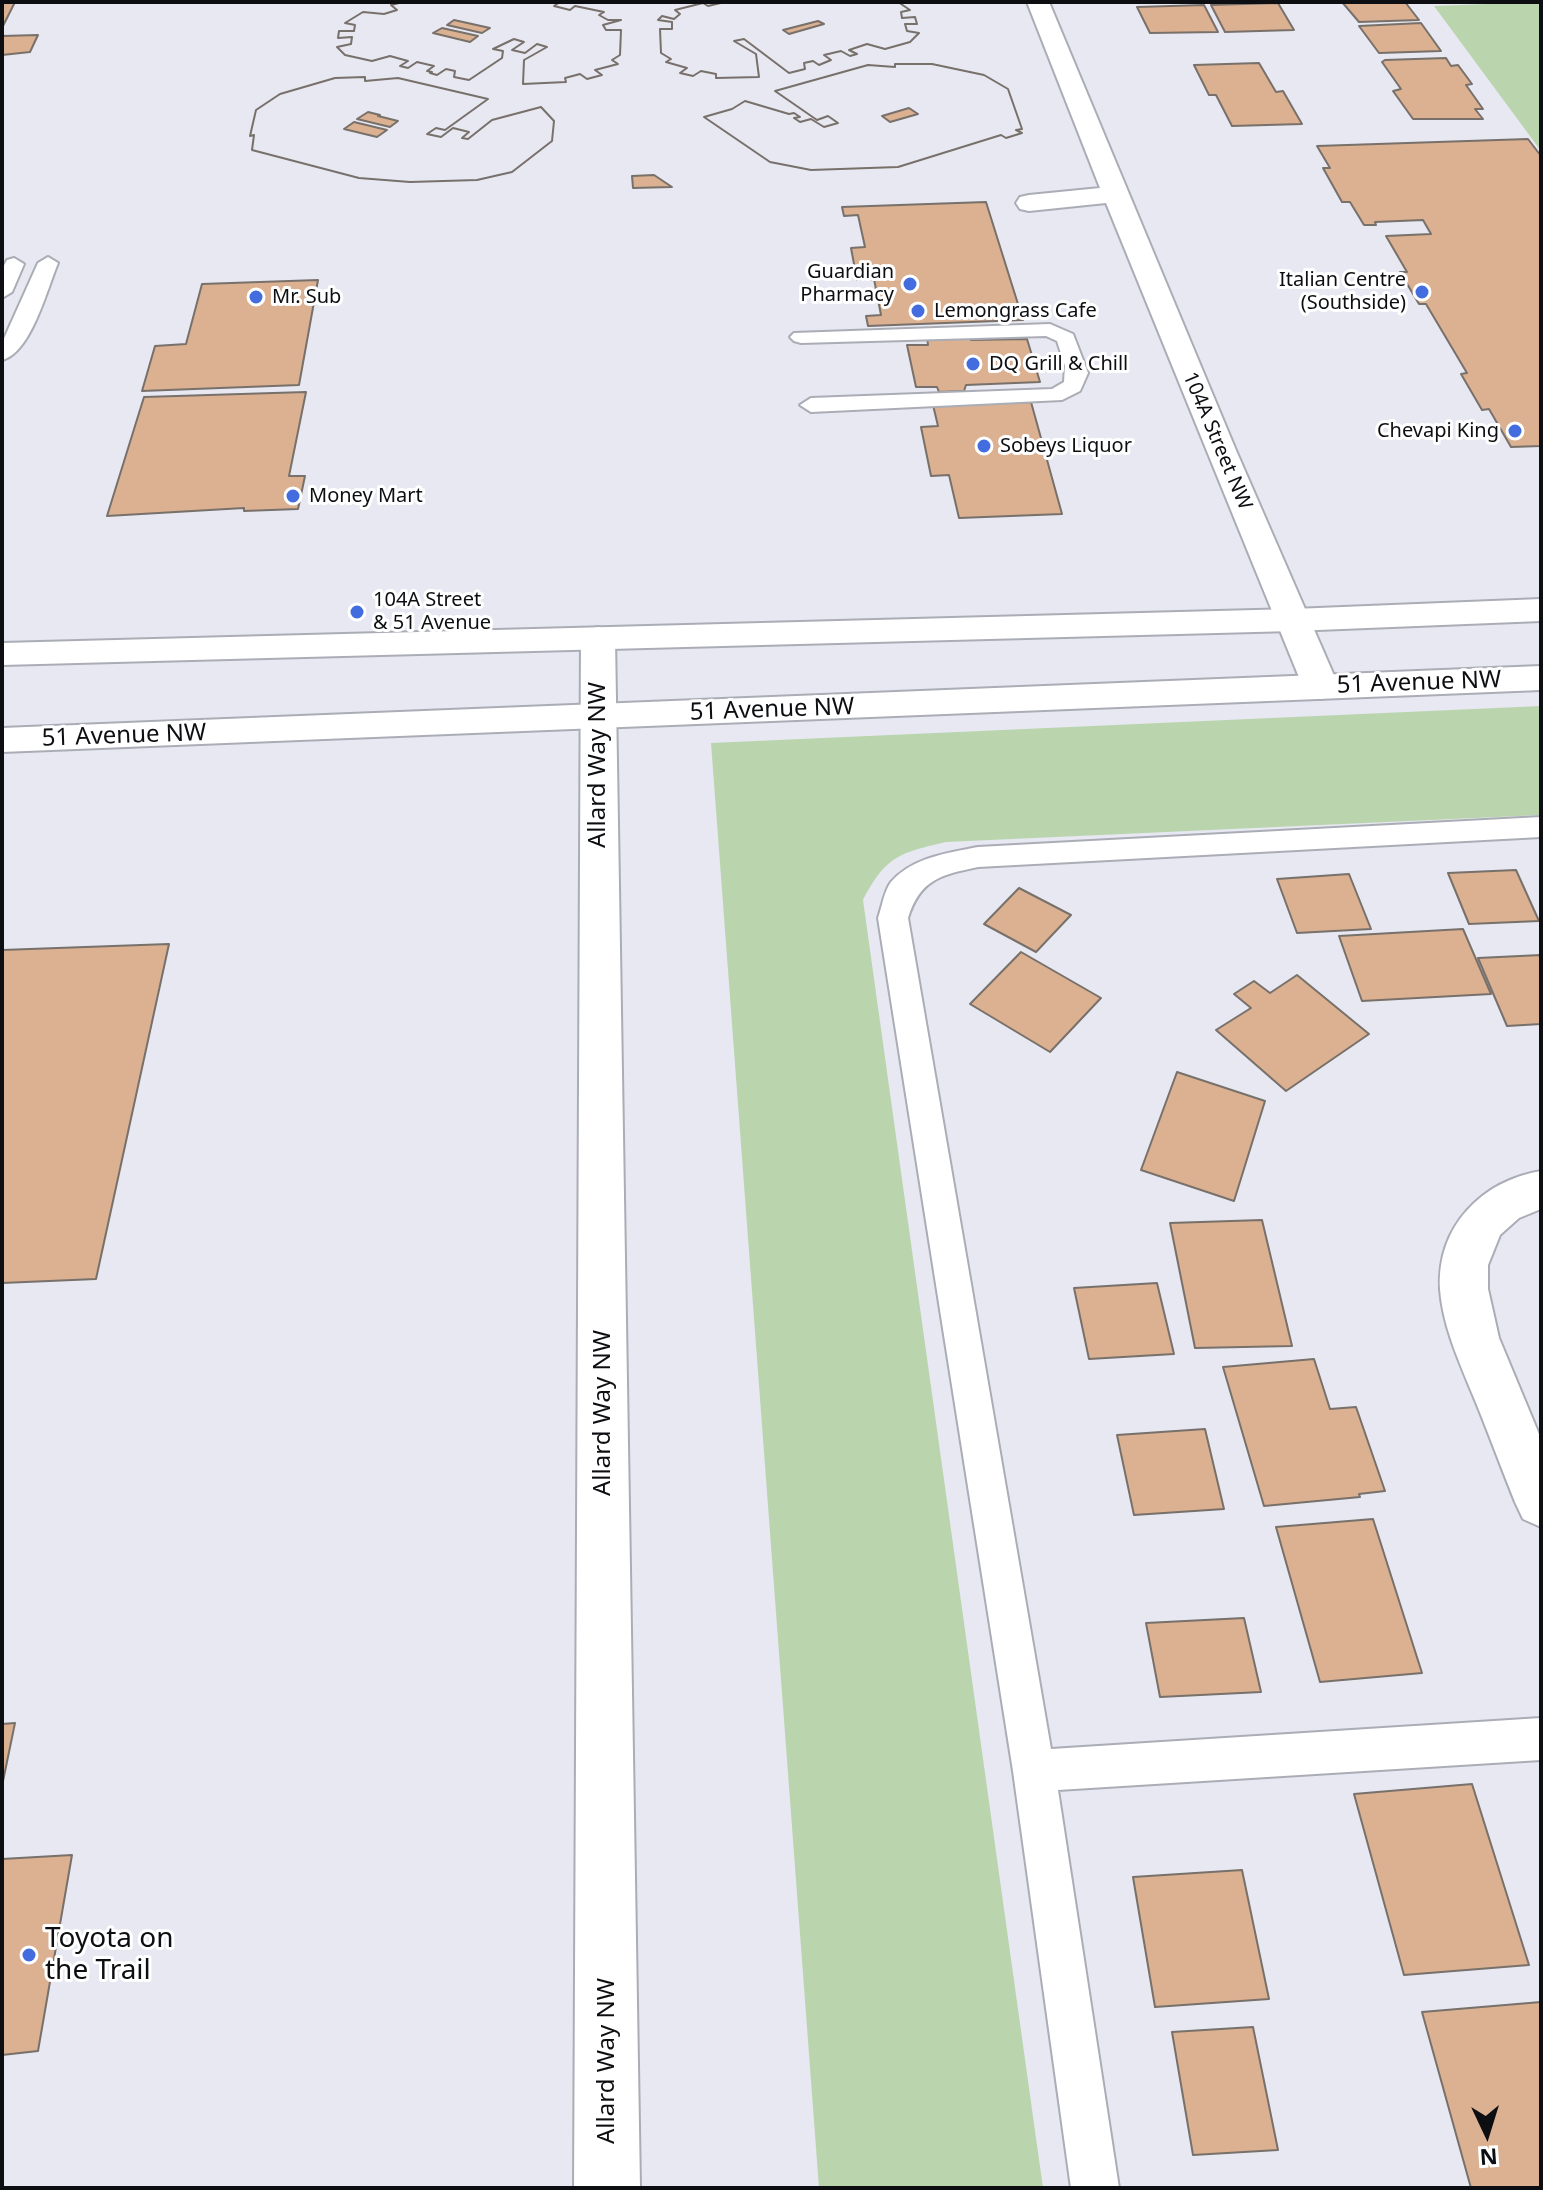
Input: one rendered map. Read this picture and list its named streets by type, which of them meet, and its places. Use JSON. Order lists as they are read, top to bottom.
{
  "streets": {
    "street": ["104A Street NW", "51 Avenue NW", "Allard Way NW"]
  },
  "crossings": [
    ["104A Street NW", "51 Avenue NW"],
    ["51 Avenue NW", "Allard Way NW"]
  ],
  "places": [
    "Guardian Pharmacy",
    "Italian Centre (Southside)",
    "Mr. Sub",
    "Lemongrass Cafe",
    "DQ Grill & Chill",
    "Chevapi King",
    "Sobeys Liquor",
    "Money Mart",
    "104A Street & 51 Avenue",
    "Toyota on the Trail"
  ],
  "north": "bottom"
}
